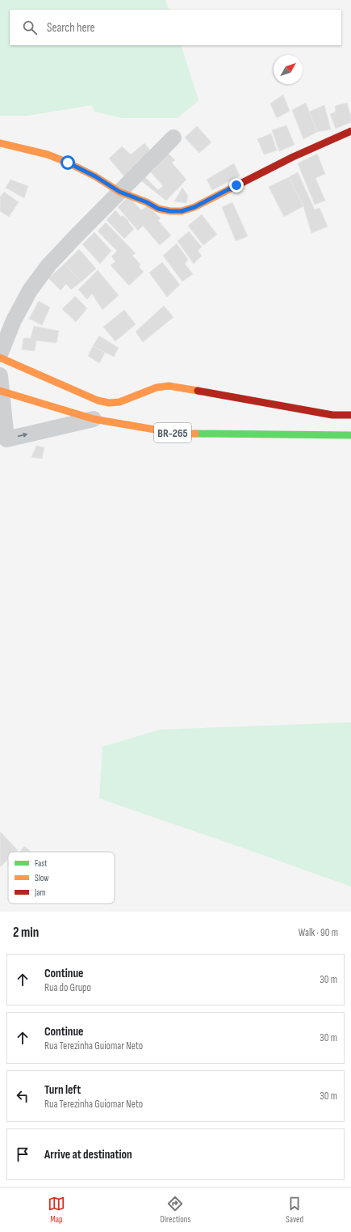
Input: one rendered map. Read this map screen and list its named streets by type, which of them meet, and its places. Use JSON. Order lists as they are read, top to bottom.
{
  "streets": {
    "main road": ["BR-265"]
  },
  "legend": ["Fast", "Slow", "Jam"],
  "north": "top right",
  "page": {
    "search": "Search here",
    "heading": ["2 min", "Walk · 90 m"],
    "list": [
      ["Continue", "Rua do Grupo", "30 m"],
      ["Continue", "Rua Terezinha Guiomar Neto", "30 m"],
      ["Turn left", "Rua Terezinha Guiomar Neto", "30 m"],
      "Arrive at destination"
    ],
    "nav": ["Map", "Directions", "Saved"]
  }
}
